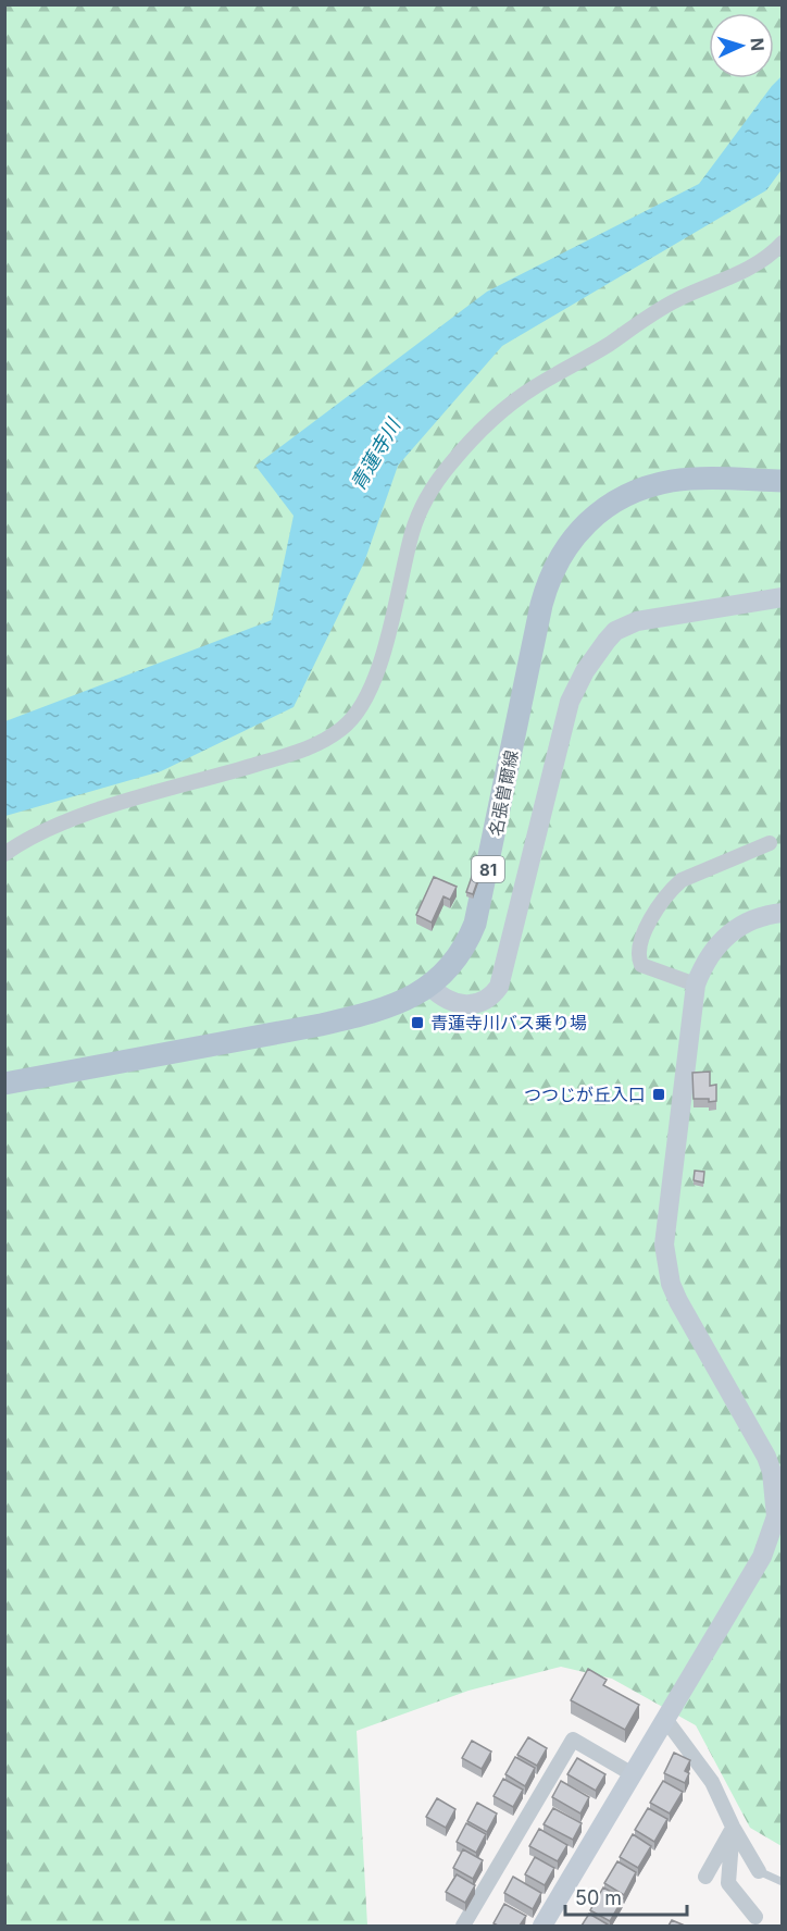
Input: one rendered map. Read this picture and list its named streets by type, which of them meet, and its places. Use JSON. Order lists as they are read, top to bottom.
{
  "streets": {
    "main road": ["名張曽爾線", "81"]
  },
  "water": ["青蓮寺川"],
  "places": {
    "transit": ["青蓮寺川バス乗り場", "つつじが丘入口"]
  },
  "scale_bar": "50 m",
  "north": "right"
}
